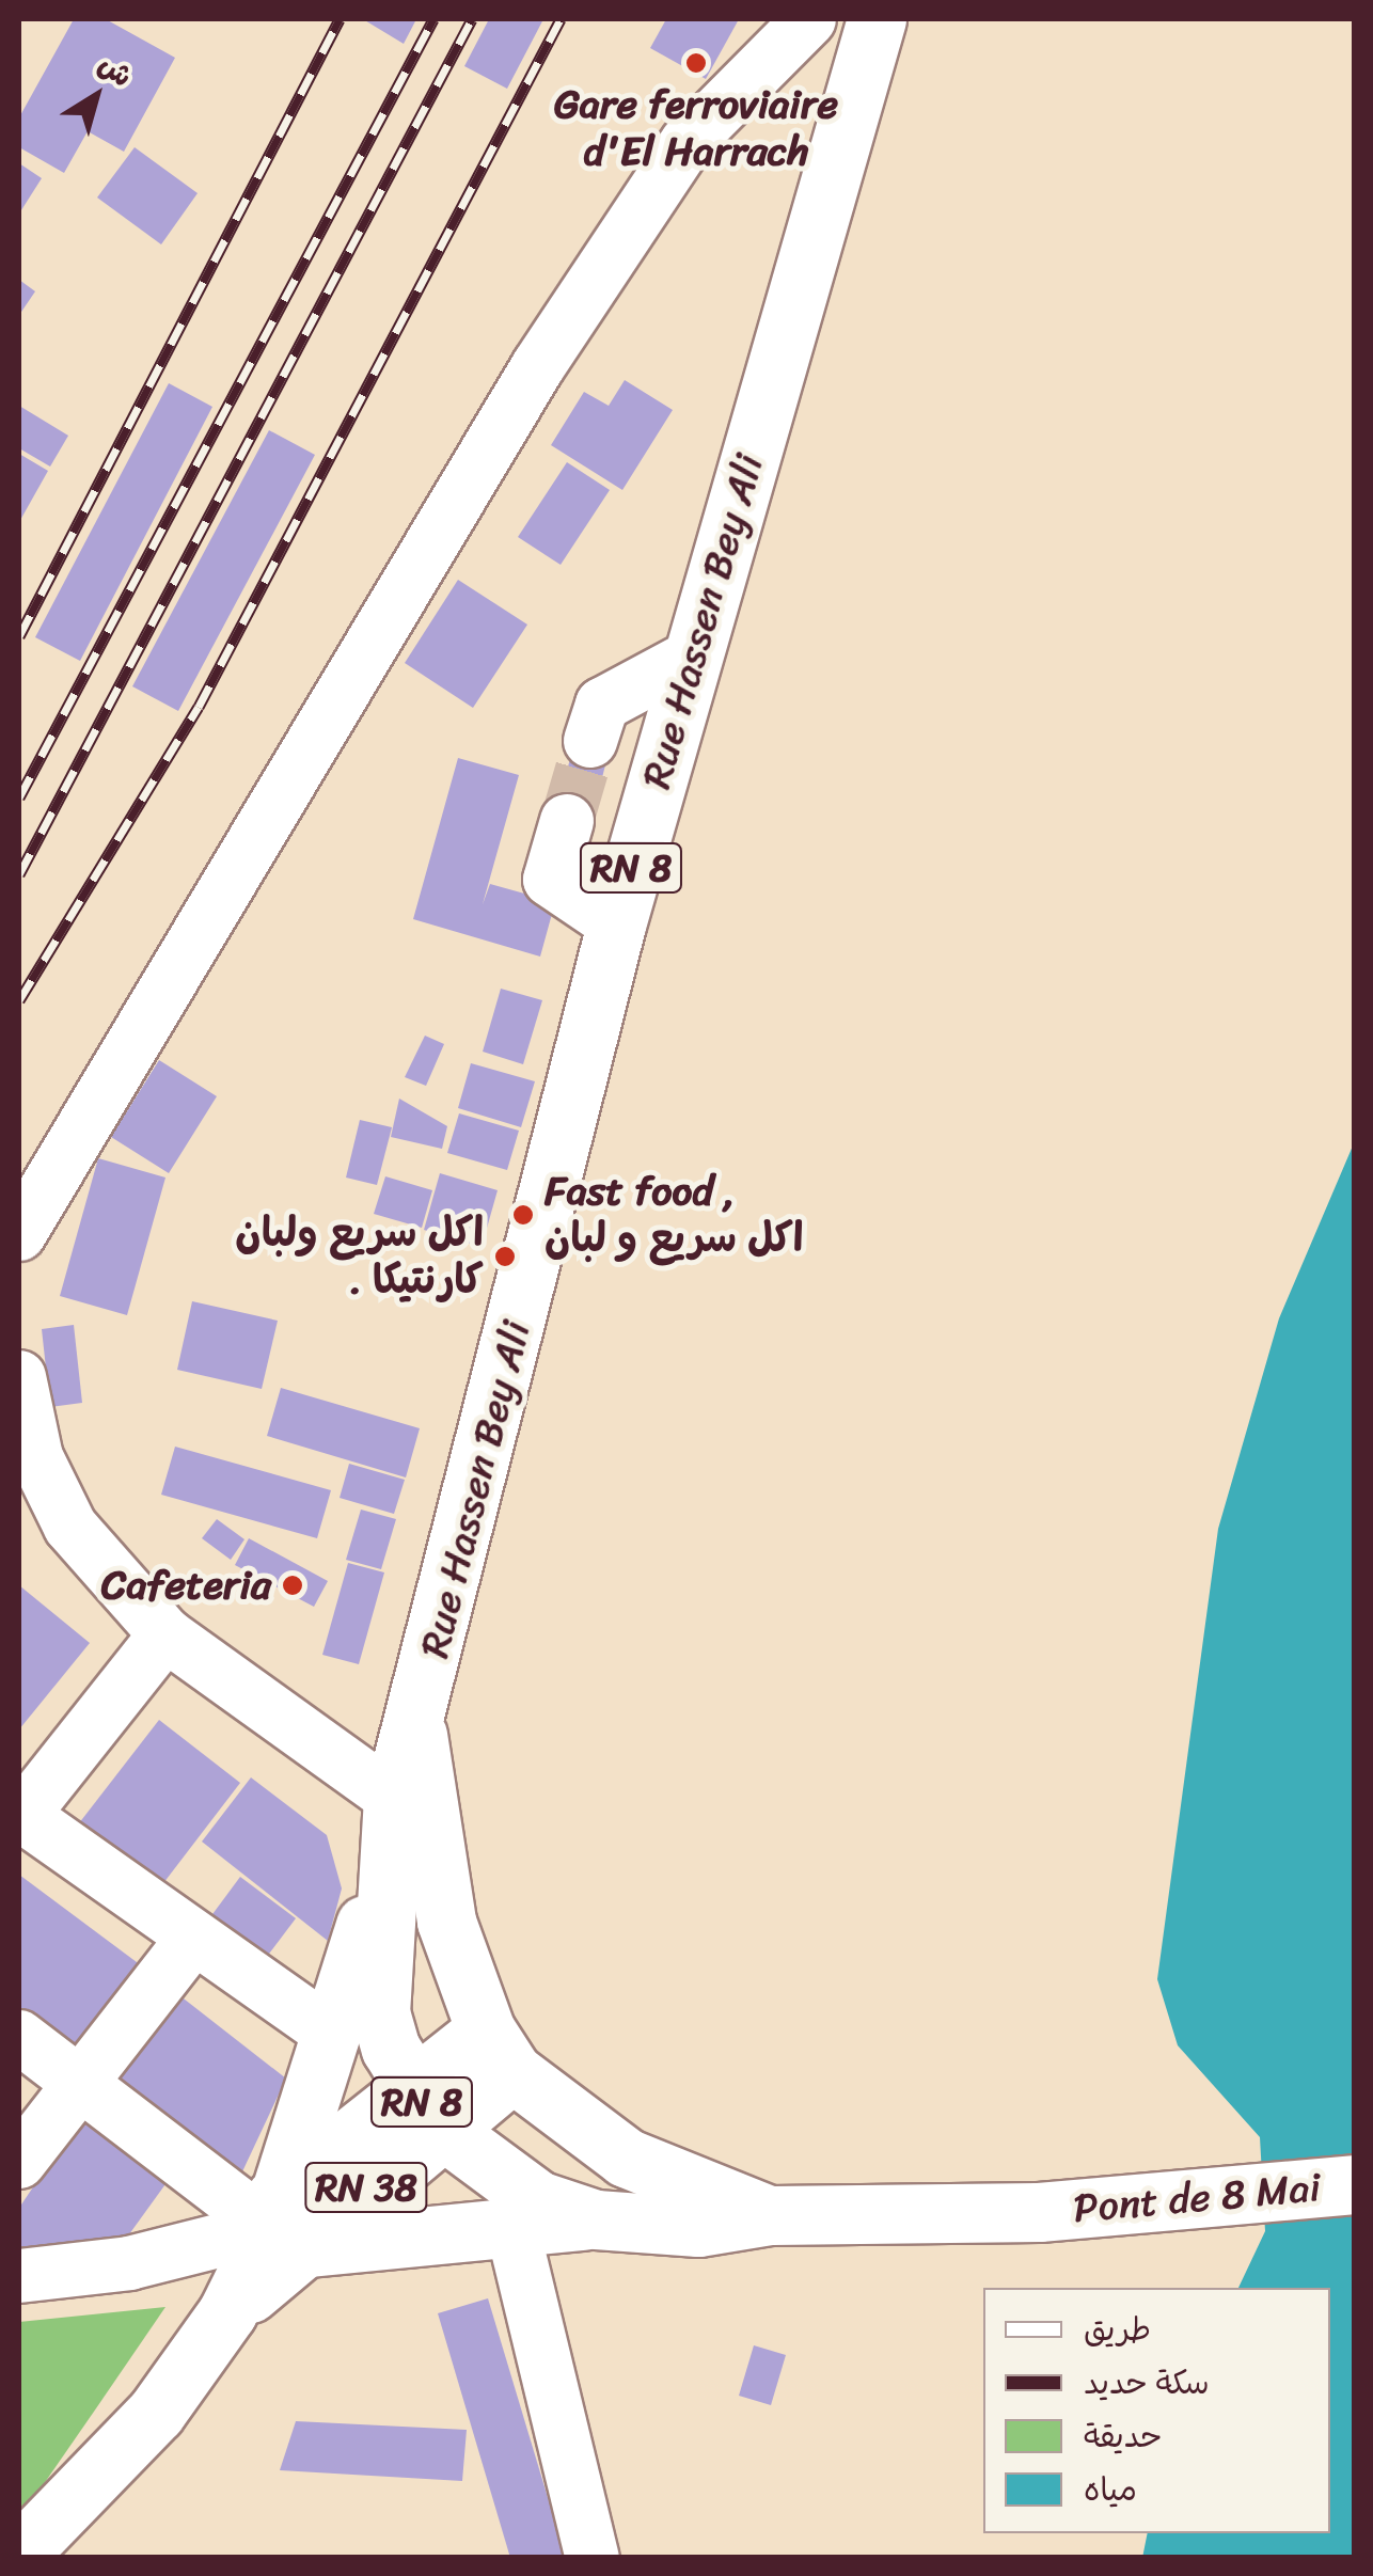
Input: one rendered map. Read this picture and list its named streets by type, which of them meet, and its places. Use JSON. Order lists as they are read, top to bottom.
{
  "streets": {
    "main road": [
      "Rue Hassen Bey Ali",
      "RN 8",
      "RN 38",
      "Pont de 8 Mai"
    ]
  },
  "crossings": [
    ["Rue Hassen Bey Ali", "RN 8"],
    ["RN 8", "RN 38"],
    ["RN 8", "Pont de 8 Mai"]
  ],
  "places": [
    "Gare ferroviaire d'El Harrach",
    "Fast food , اكل سريع و لبان",
    "اكل سريع ولبان . كارنتيكا",
    "Cafeteria"
  ],
  "legend": [
    "طريق",
    "سكة حديد",
    "حديقة",
    "مياه"
  ],
  "north": "top right"
}
